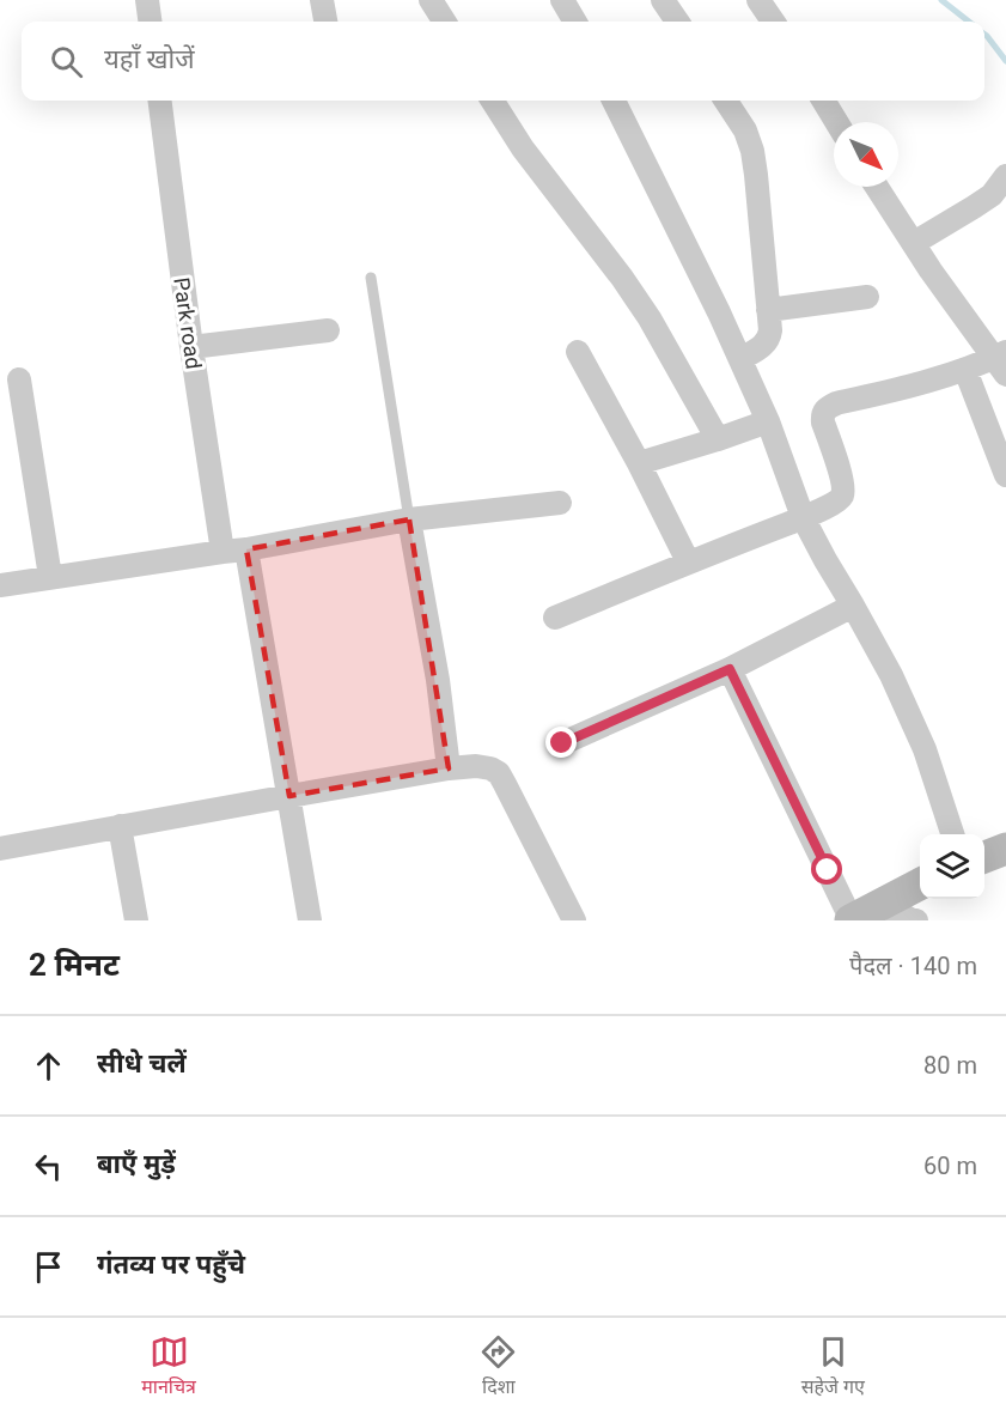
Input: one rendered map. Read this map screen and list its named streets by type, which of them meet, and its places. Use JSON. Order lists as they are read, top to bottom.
{
  "streets": {
    "street": ["Park road"]
  },
  "north": "bottom right",
  "page": {
    "search": "यहाँ खोजें",
    "heading": ["2 मिनट", "पैदल · 140 m"],
    "list": [
      ["सीधे चलें", "80 m"],
      ["बाएँ मुड़ें", "60 m"],
      "गंतव्य पर पहुँचे"
    ],
    "nav": ["मानचित्र", "दिशा", "सहेजे गए"]
  }
}
